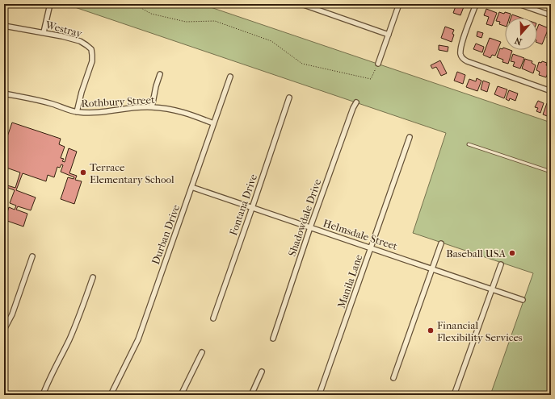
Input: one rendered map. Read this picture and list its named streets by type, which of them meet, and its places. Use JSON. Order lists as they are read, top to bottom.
{
  "streets": {
    "street": [
      "Westray",
      "Rothbury Street",
      "Fontana Drive",
      "Shadowdale Drive",
      "Durban Drive",
      "Helmsdale Street",
      "Manila Lane"
    ]
  },
  "crossings": [
    ["Westray", "Rothbury Street"],
    ["Rothbury Street", "Durban Drive"],
    ["Fontana Drive", "Helmsdale Street"],
    ["Shadowdale Drive", "Helmsdale Street"],
    ["Durban Drive", "Helmsdale Street"],
    ["Helmsdale Street", "Manila Lane"]
  ],
  "places": ["Terrace Elementary School", "Baseball USA", "Financial Flexibility Services"],
  "north": "bottom"
}
